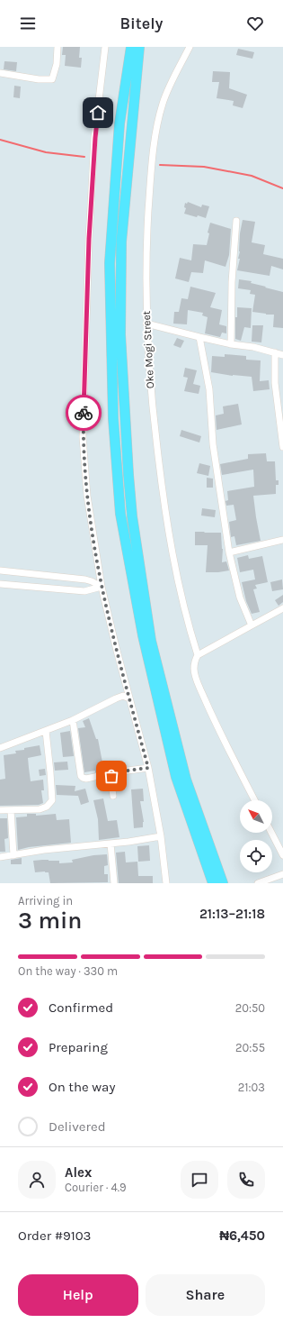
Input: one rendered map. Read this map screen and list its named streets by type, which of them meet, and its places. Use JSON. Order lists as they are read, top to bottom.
{
  "streets": {
    "street": ["Oke Mogi Street"]
  },
  "north": "top left",
  "page": {
    "header": "Bitely",
    "heading": ["3 min", "Arriving in", "21:13–21:18"],
    "panel": [
      "Alex",
      "Courier · 4.9",
      "Order #9103",
      "₦6,450"
    ],
    "bar": "On the way · 330 m",
    "list": [
      ["Confirmed", "20:50"],
      ["Preparing", "20:55"],
      ["On the way", "21:03"],
      "Delivered"
    ],
    "buttons": ["Help", "Share"]
  }
}
